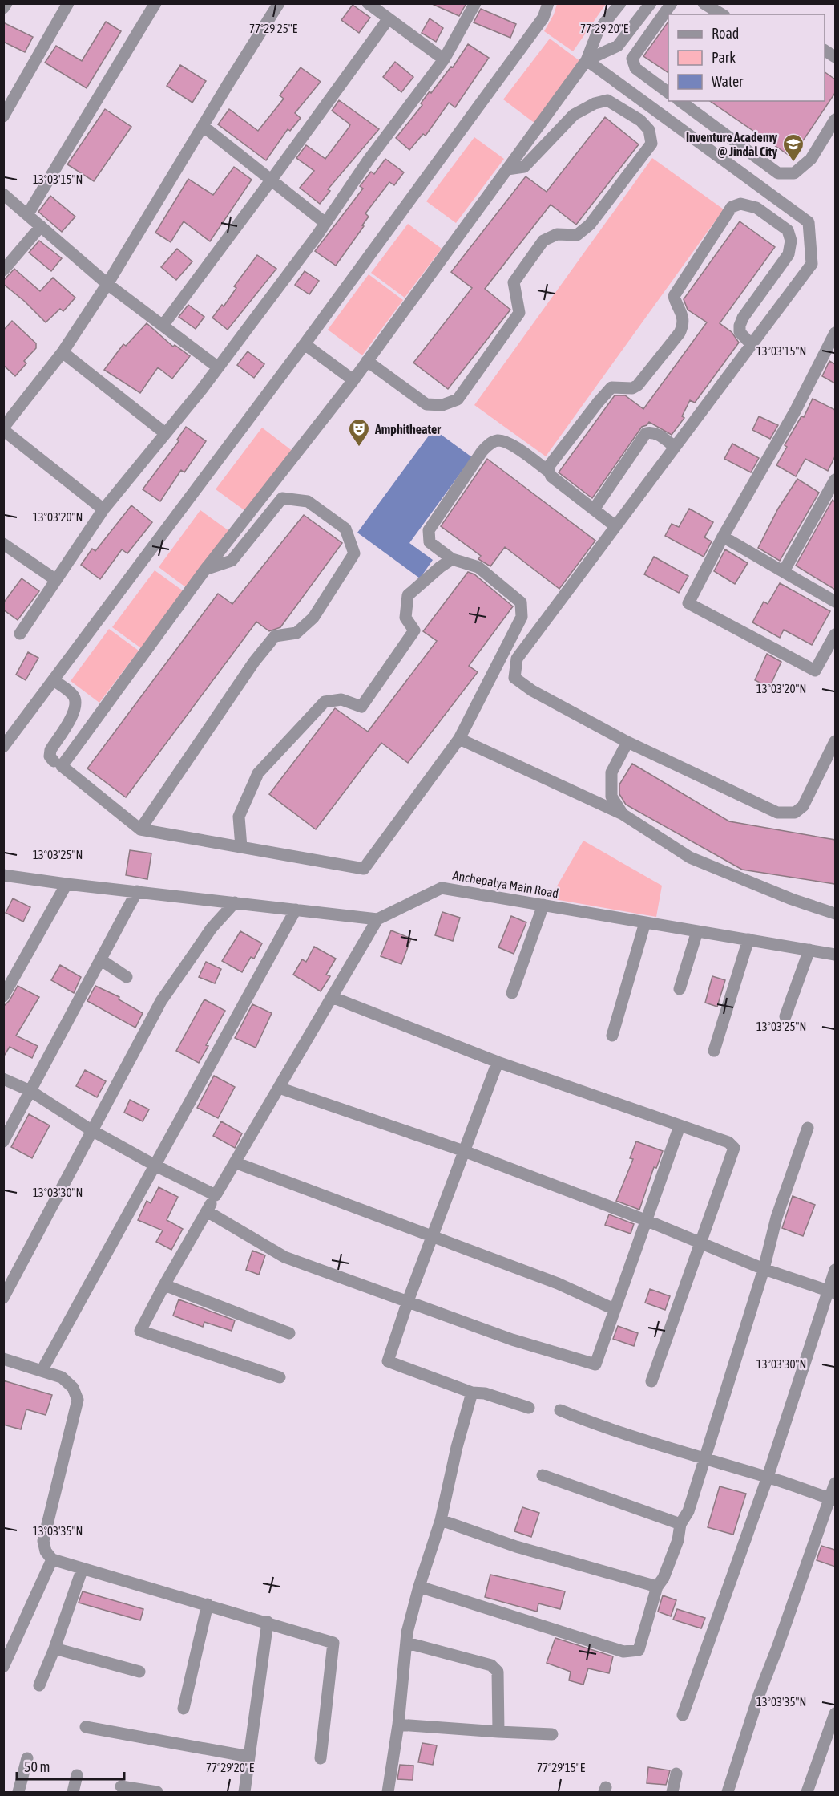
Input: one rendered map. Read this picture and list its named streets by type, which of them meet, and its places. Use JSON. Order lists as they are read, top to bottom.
{
  "streets": {
    "street": ["Anchepalya Main Road"]
  },
  "places": {
    "school or university": ["Inventure Academy @ Jindal City"],
    "theatre": ["Amphitheater"]
  },
  "legend": ["Road", "Park", "Water"],
  "scale_bar": "50 m",
  "coordinates": [
    "77°29'25\"E",
    "77°29'20\"E",
    "13°03'15\"N",
    "13°03'20\"N",
    "13°03'25\"N",
    "13°03'30\"N",
    "13°03'35\"N",
    "77°29'15\"E"
  ]
}
